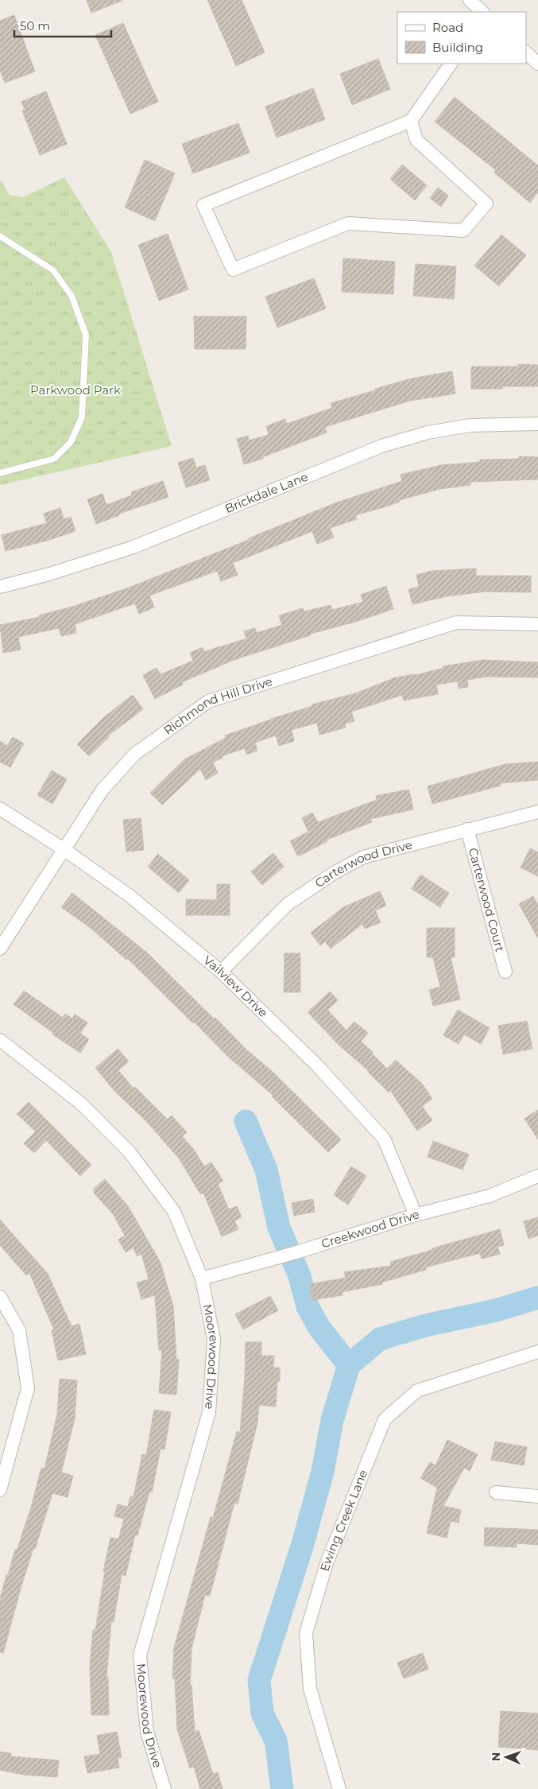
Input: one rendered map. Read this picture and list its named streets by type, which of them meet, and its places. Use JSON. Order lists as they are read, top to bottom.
{
  "streets": {
    "street": [
      "Brickdale Lane",
      "Richmond Hill Drive",
      "Carterwood Drive",
      "Carterwood Court",
      "Vailview Drive",
      "Creekwood Drive",
      "Moorewood Drive",
      "Ewing Creek Lane"
    ]
  },
  "crossings": [
    ["Richmond Hill Drive", "Vailview Drive"],
    ["Carterwood Drive", "Carterwood Court"],
    ["Carterwood Drive", "Vailview Drive"],
    ["Vailview Drive", "Creekwood Drive"],
    ["Creekwood Drive", "Moorewood Drive"]
  ],
  "parks": ["Parkwood Park"],
  "legend": ["Road", "Building"],
  "scale_bar": "50 m",
  "north": "left"
}
